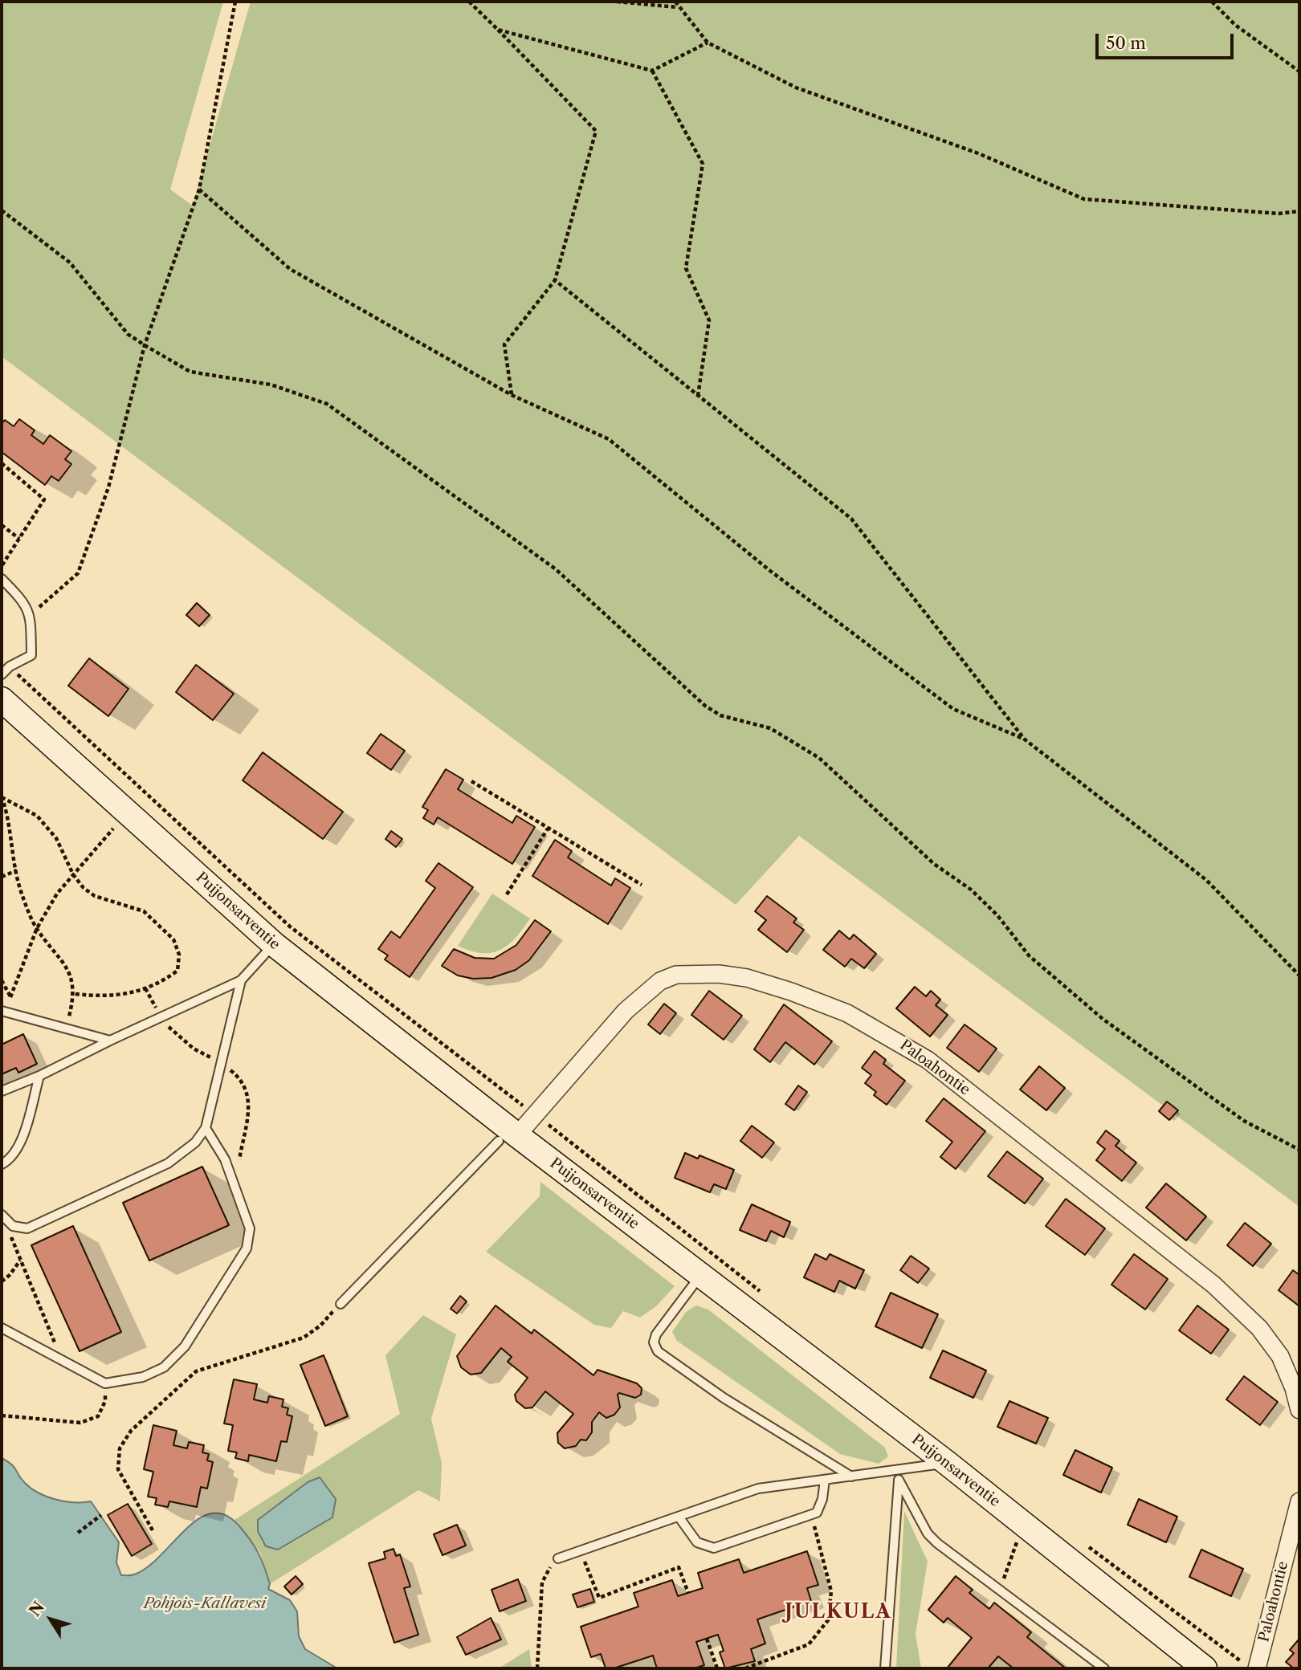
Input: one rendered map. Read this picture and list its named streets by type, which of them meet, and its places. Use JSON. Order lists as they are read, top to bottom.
{
  "streets": {
    "main road": ["Puijonsarventie"],
    "street": ["Paloahontie"]
  },
  "crossings": [
    ["Puijonsarventie", "Paloahontie"]
  ],
  "districts": ["JULKULA"],
  "water": ["Pohjois-Kallavesi"],
  "scale_bar": "50 m",
  "north": "top left"
}
